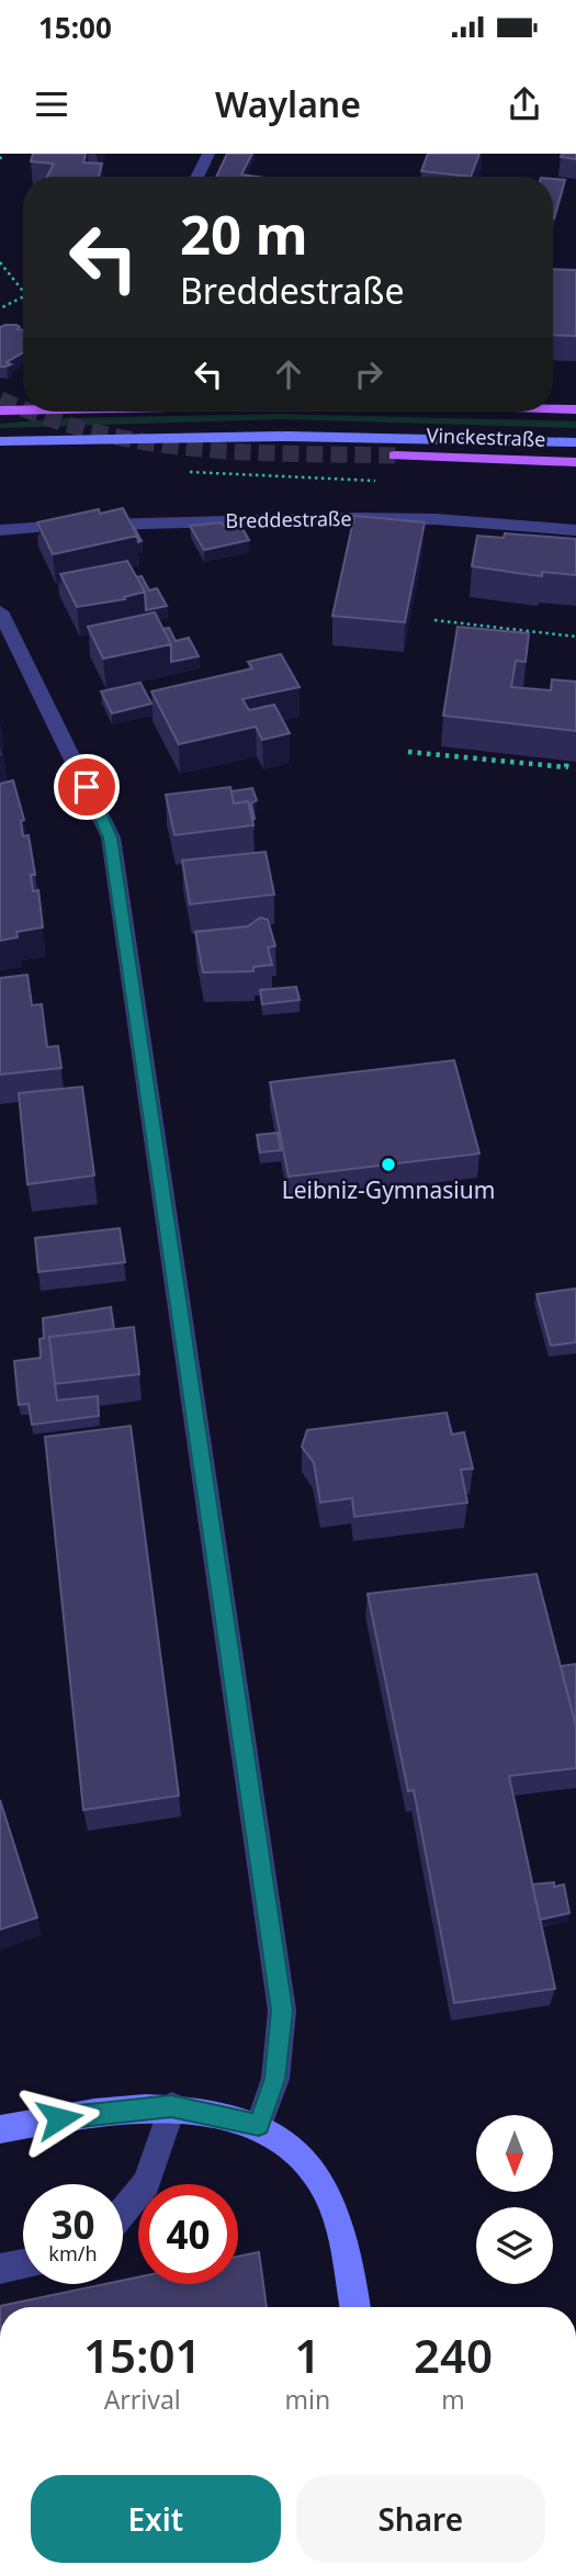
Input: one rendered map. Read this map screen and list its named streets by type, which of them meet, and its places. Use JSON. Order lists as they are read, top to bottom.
{
  "streets": {
    "main road": ["Vinckestraße"],
    "street": ["Breddestraße"]
  },
  "places": ["Leibniz-Gymnasium"],
  "north": "bottom",
  "page": {
    "status": "15:00",
    "header": "Waylane",
    "turn": ["20 m", "Breddestraße"],
    "speed": "30 km/h",
    "limit": "40",
    "eta": [
      "15:01",
      "Arrival",
      "1",
      "min",
      "240",
      "m"
    ],
    "buttons": ["Exit", "Share"]
  }
}
